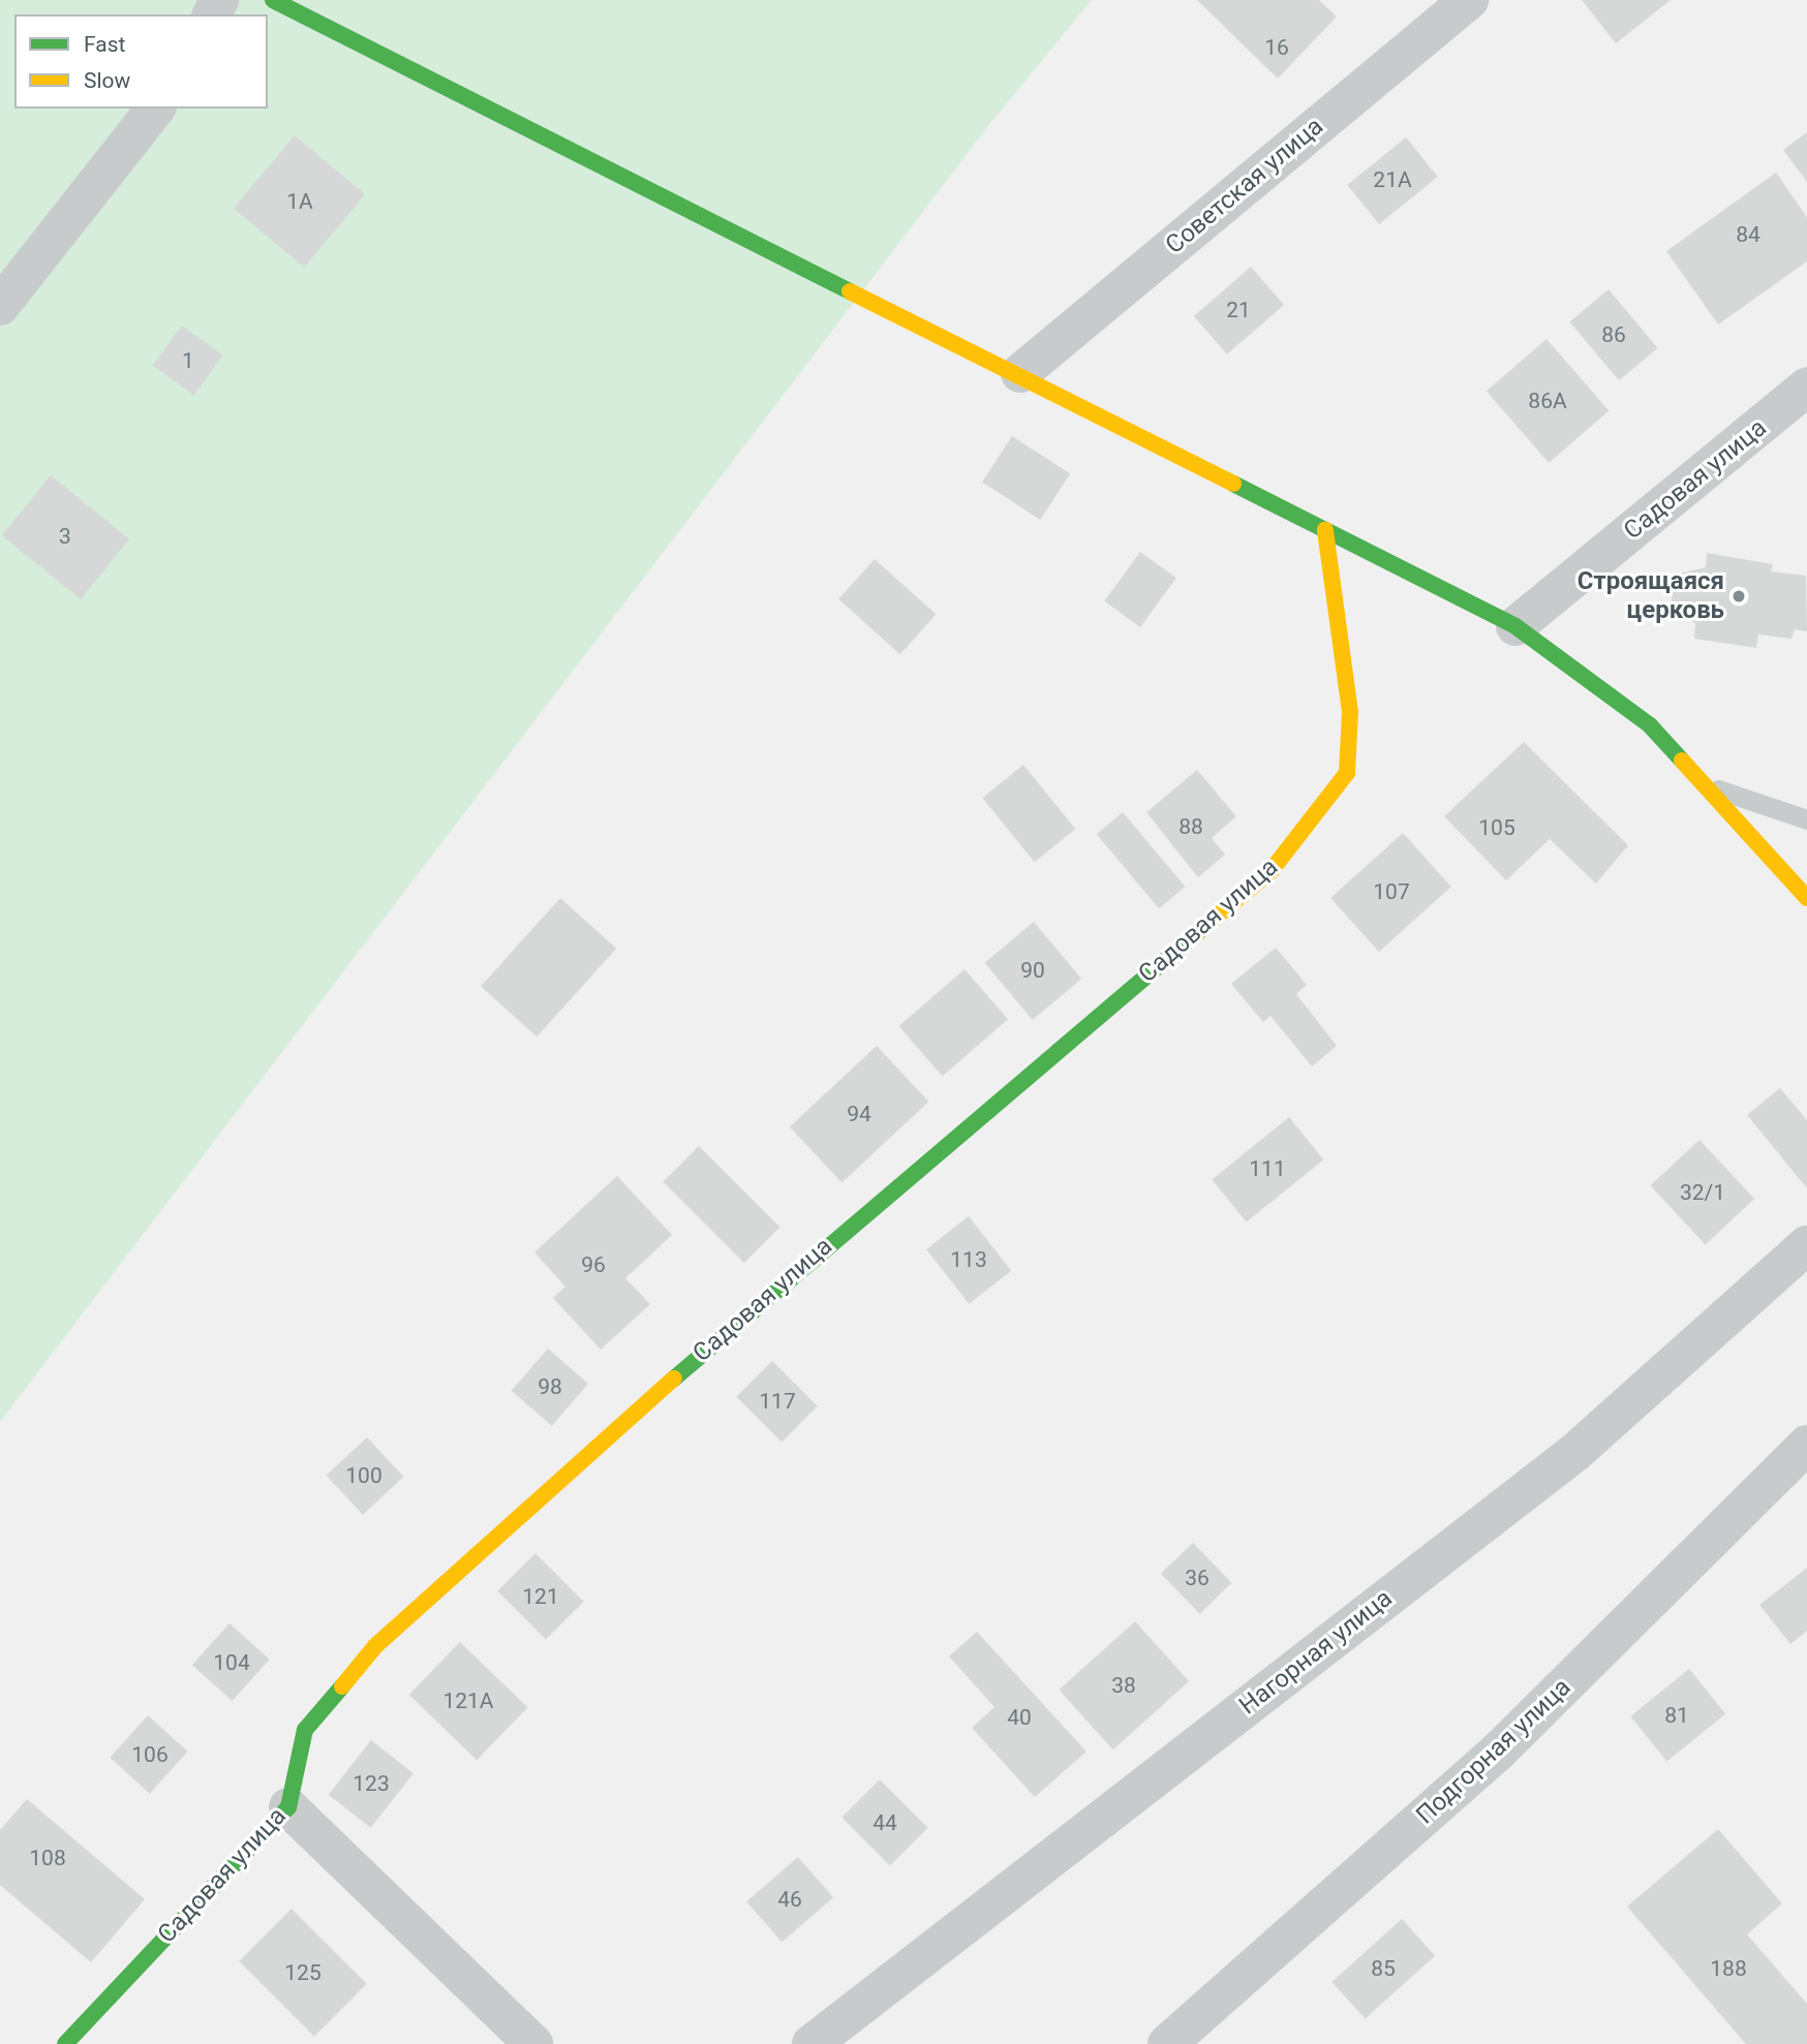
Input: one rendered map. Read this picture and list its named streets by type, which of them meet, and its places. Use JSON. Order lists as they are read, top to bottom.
{
  "streets": {
    "street": [
      "Советская улица",
      "Садовая улица",
      "Нагорная улица",
      "Подгорная улица"
    ]
  },
  "places": ["Строящаяся церковь"],
  "house_numbers": [
    "16",
    "21А",
    "1А",
    "84",
    "21",
    "86",
    "1",
    "86А",
    "3",
    "88",
    "105",
    "107",
    "90",
    "94",
    "111",
    "32/1",
    "113",
    "96",
    "98",
    "117",
    "100",
    "36",
    "121",
    "104",
    "38",
    "121А",
    "81",
    "40",
    "106",
    "123",
    "44",
    "108",
    "46",
    "85",
    "188",
    "125"
  ],
  "legend": ["Fast", "Slow"]
}
